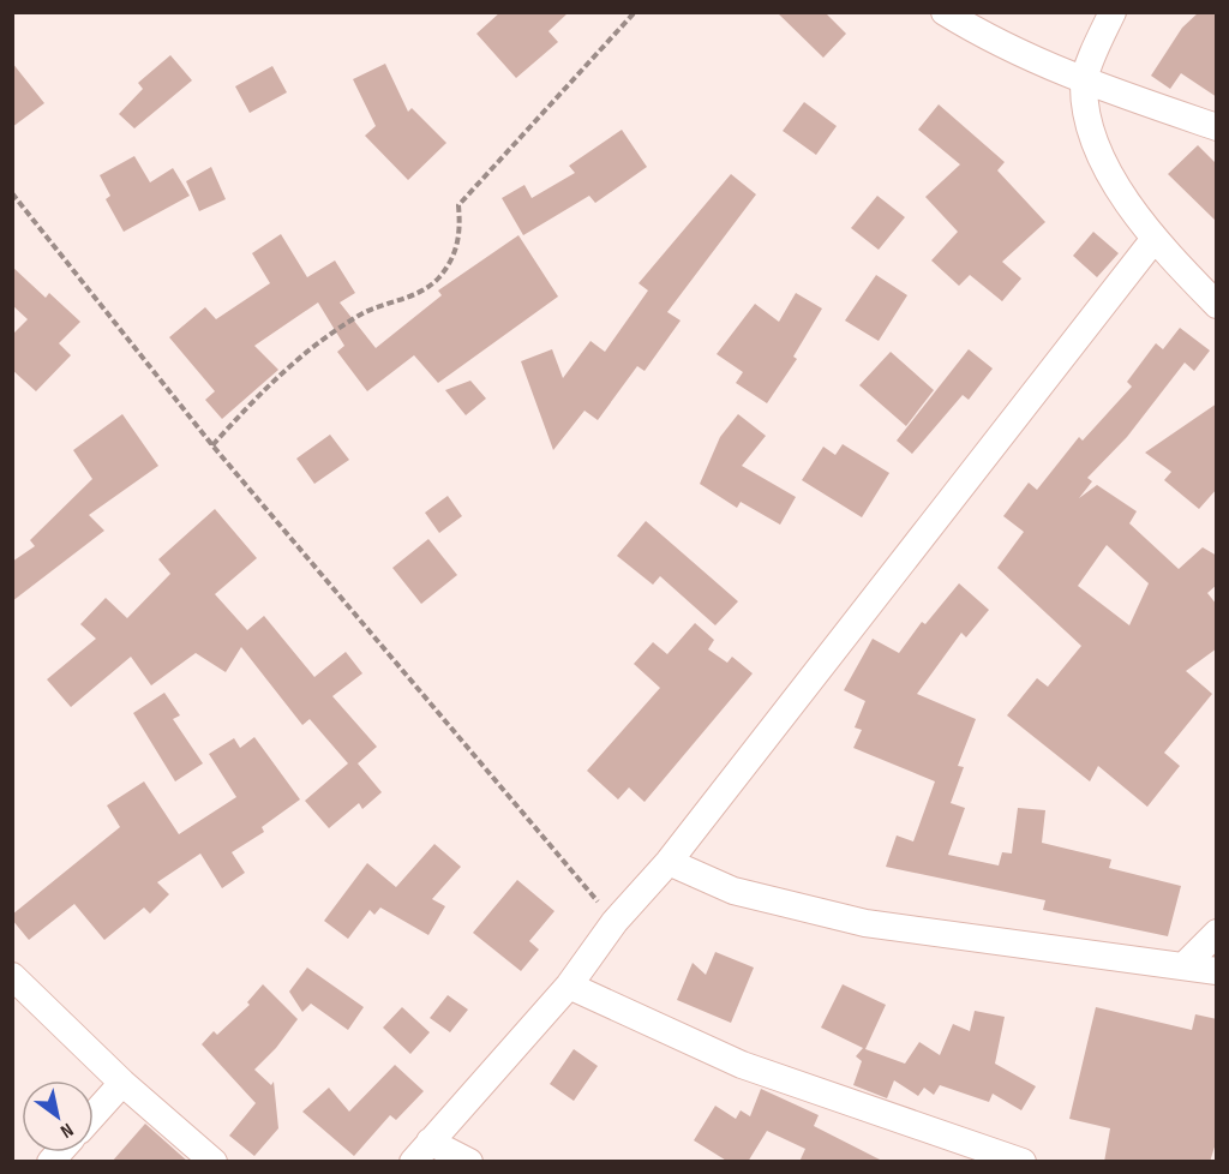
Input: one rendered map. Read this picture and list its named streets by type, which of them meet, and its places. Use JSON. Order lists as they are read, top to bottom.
{
  "north": "bottom right"
}
